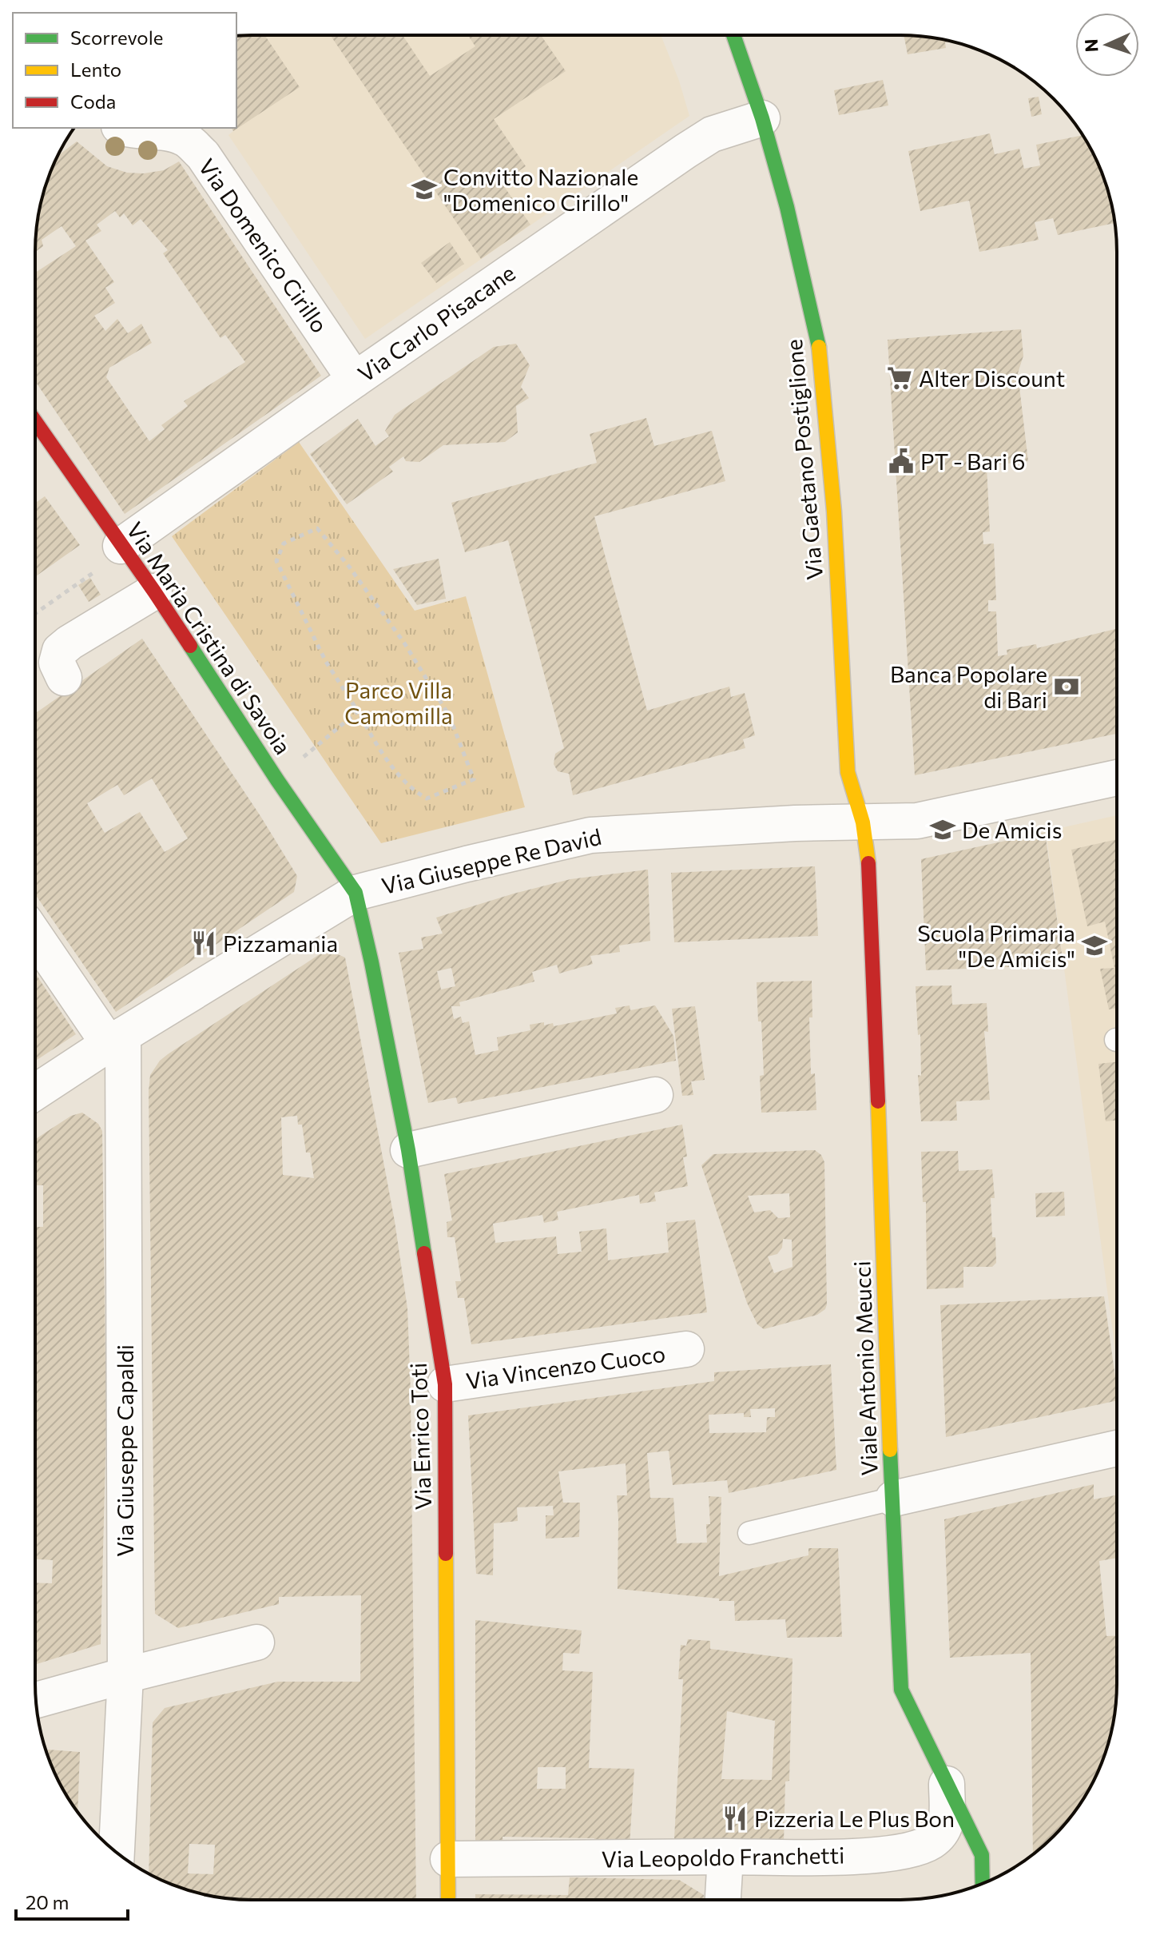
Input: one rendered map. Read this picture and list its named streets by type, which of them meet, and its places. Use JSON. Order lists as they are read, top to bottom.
{
  "streets": {
    "main road": [
      "Via Gaetano Postiglione",
      "Via Maria Cristina di Savoia",
      "Viale Antonio Meucci",
      "Via Enrico Toti"
    ],
    "street": [
      "Via Domenico Cirillo",
      "Via Carlo Pisacane",
      "Via Giuseppe Re David",
      "Via Vincenzo Cuoco",
      "Via Giuseppe Capaldi",
      "Via Leopoldo Franchetti"
    ]
  },
  "crossings": [
    ["Via Domenico Cirillo", "Via Carlo Pisacane"],
    ["Via Carlo Pisacane", "Via Gaetano Postiglione"],
    ["Via Carlo Pisacane", "Via Maria Cristina di Savoia"],
    ["Via Gaetano Postiglione", "Via Giuseppe Re David"],
    ["Via Gaetano Postiglione", "Viale Antonio Meucci"],
    ["Via Maria Cristina di Savoia", "Via Giuseppe Re David"],
    ["Via Maria Cristina di Savoia", "Via Enrico Toti"],
    ["Via Giuseppe Re David", "Viale Antonio Meucci"],
    ["Via Giuseppe Re David", "Via Enrico Toti"],
    ["Via Giuseppe Re David", "Via Giuseppe Capaldi"],
    ["Via Vincenzo Cuoco", "Via Enrico Toti"],
    ["Viale Antonio Meucci", "Via Leopoldo Franchetti"],
    ["Via Enrico Toti", "Via Leopoldo Franchetti"]
  ],
  "parks": ["Parco Villa Camomilla"],
  "places": {
    "school or university": ["Convitto Nazionale \"Domenico Cirillo\"", "De Amicis", "Scuola Primaria \"De Amicis\""],
    "supermarket": ["Alter Discount"],
    "public building": ["PT - Bari 6"],
    "bank": ["Banca Popolare di Bari"],
    "restaurant": ["Pizzamania", "Pizzeria Le Plus Bon"]
  },
  "legend": ["Scorrevole", "Lento", "Coda"],
  "scale_bar": "20 m",
  "north": "left"
}
